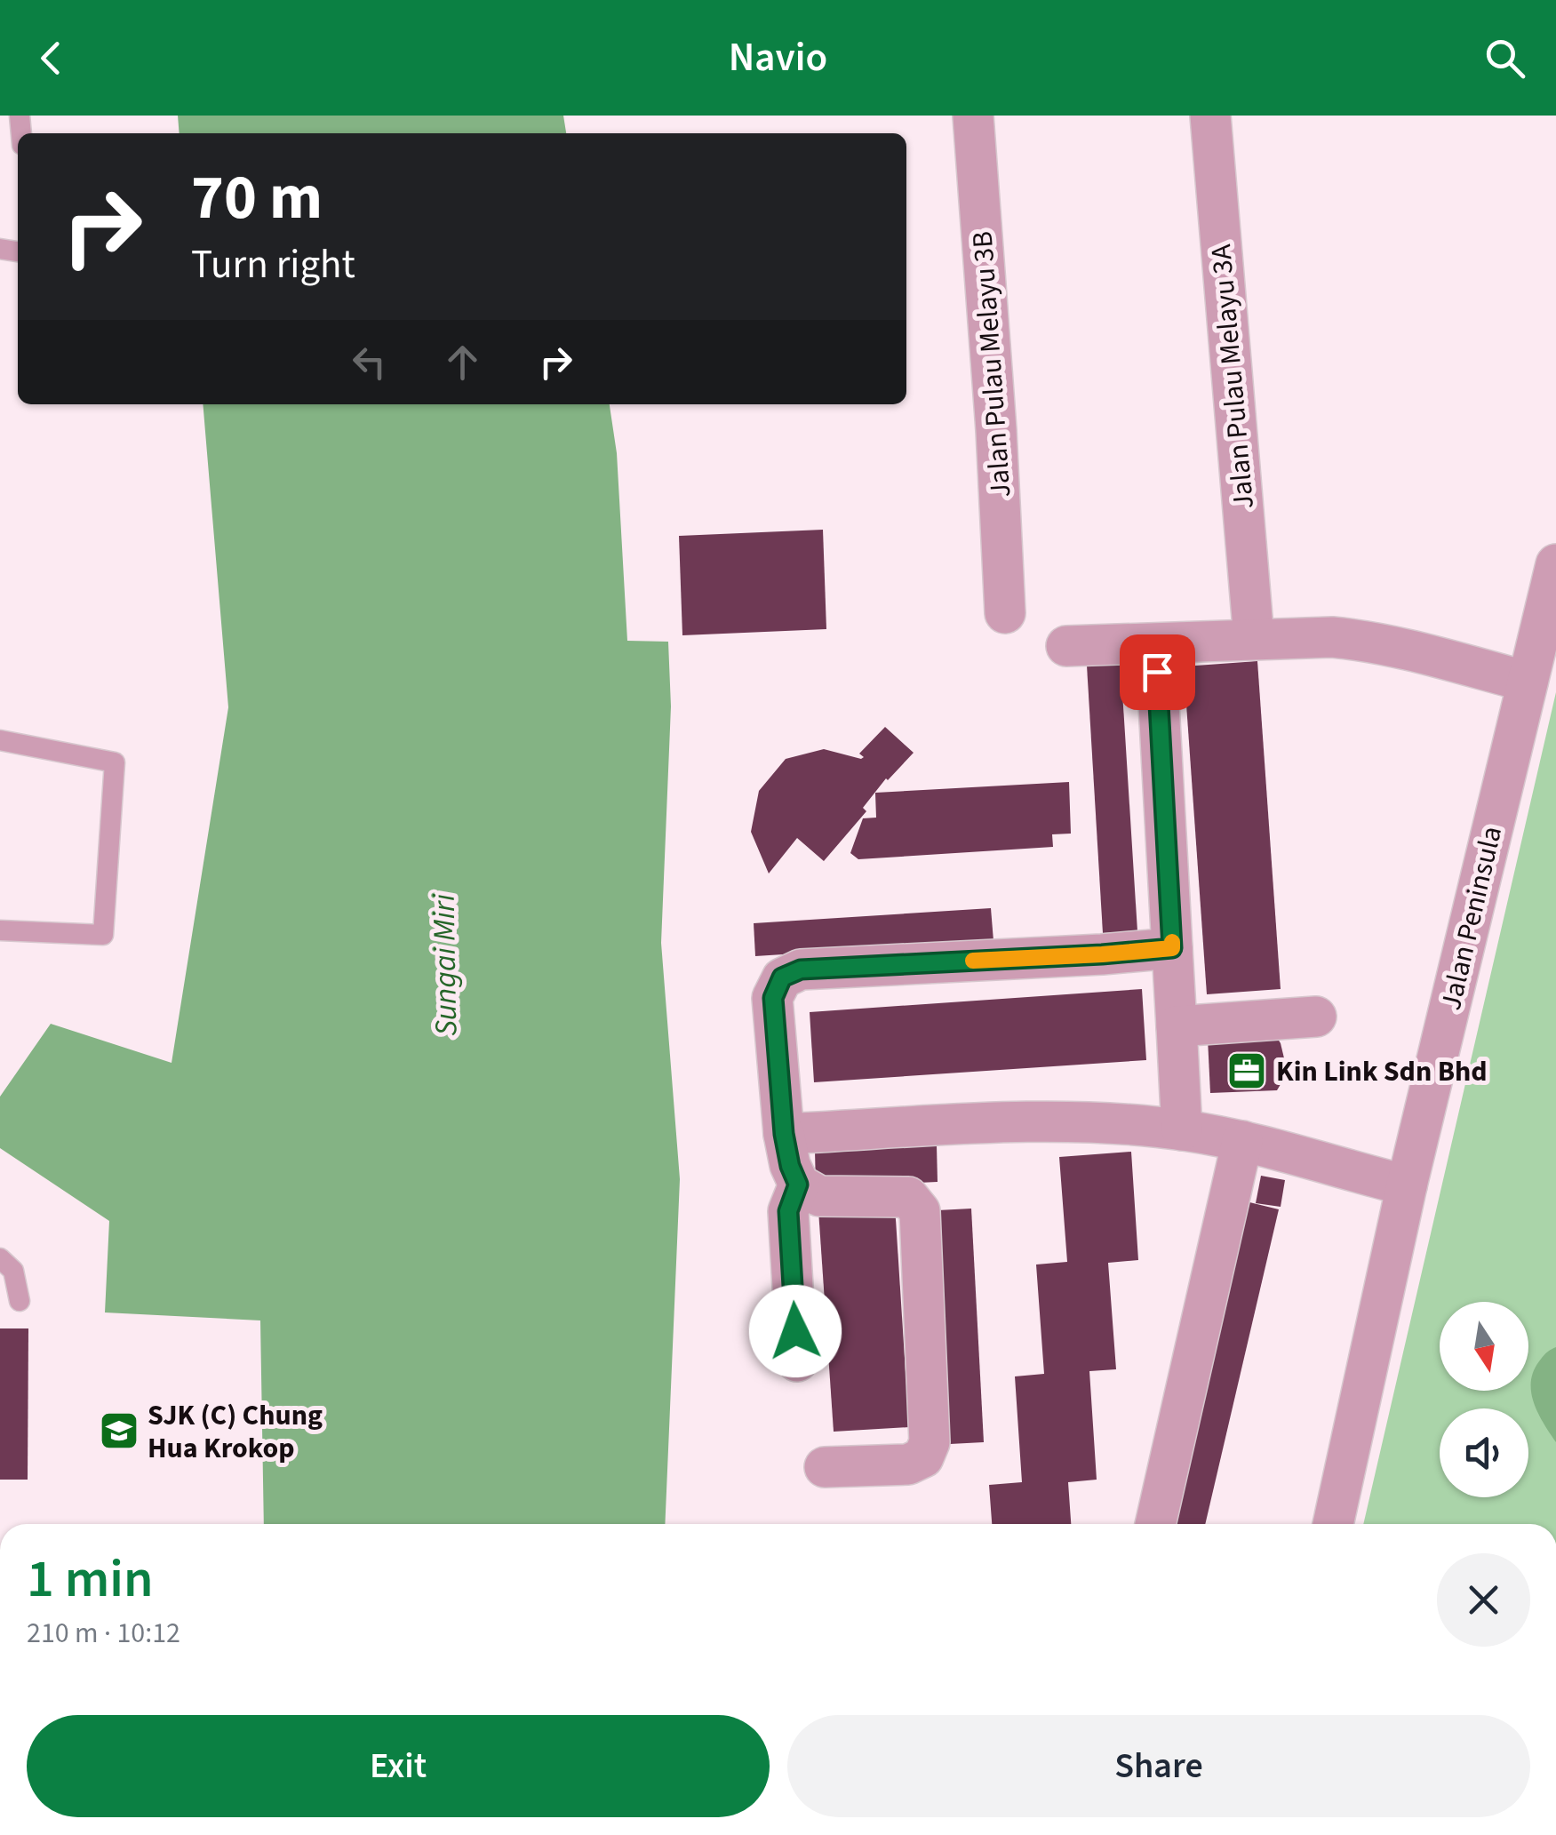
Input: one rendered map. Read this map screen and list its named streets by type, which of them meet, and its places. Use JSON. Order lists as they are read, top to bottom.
{
  "streets": {
    "street": ["Jalan Pulau Melayu 3B", "Jalan Pulau Melayu 3A", "Jalan Peninsula"]
  },
  "water": ["Sungai Miri"],
  "places": {
    "office": ["Kin Link Sdn Bhd"],
    "school or university": ["SJK (C) Chung Hua Krokop"]
  },
  "north": "bottom",
  "page": {
    "header": "Navio",
    "turn": ["70 m", "Turn right"],
    "heading": ["1 min", "210 m · 10:12"],
    "buttons": ["Exit", "Share"]
  }
}
